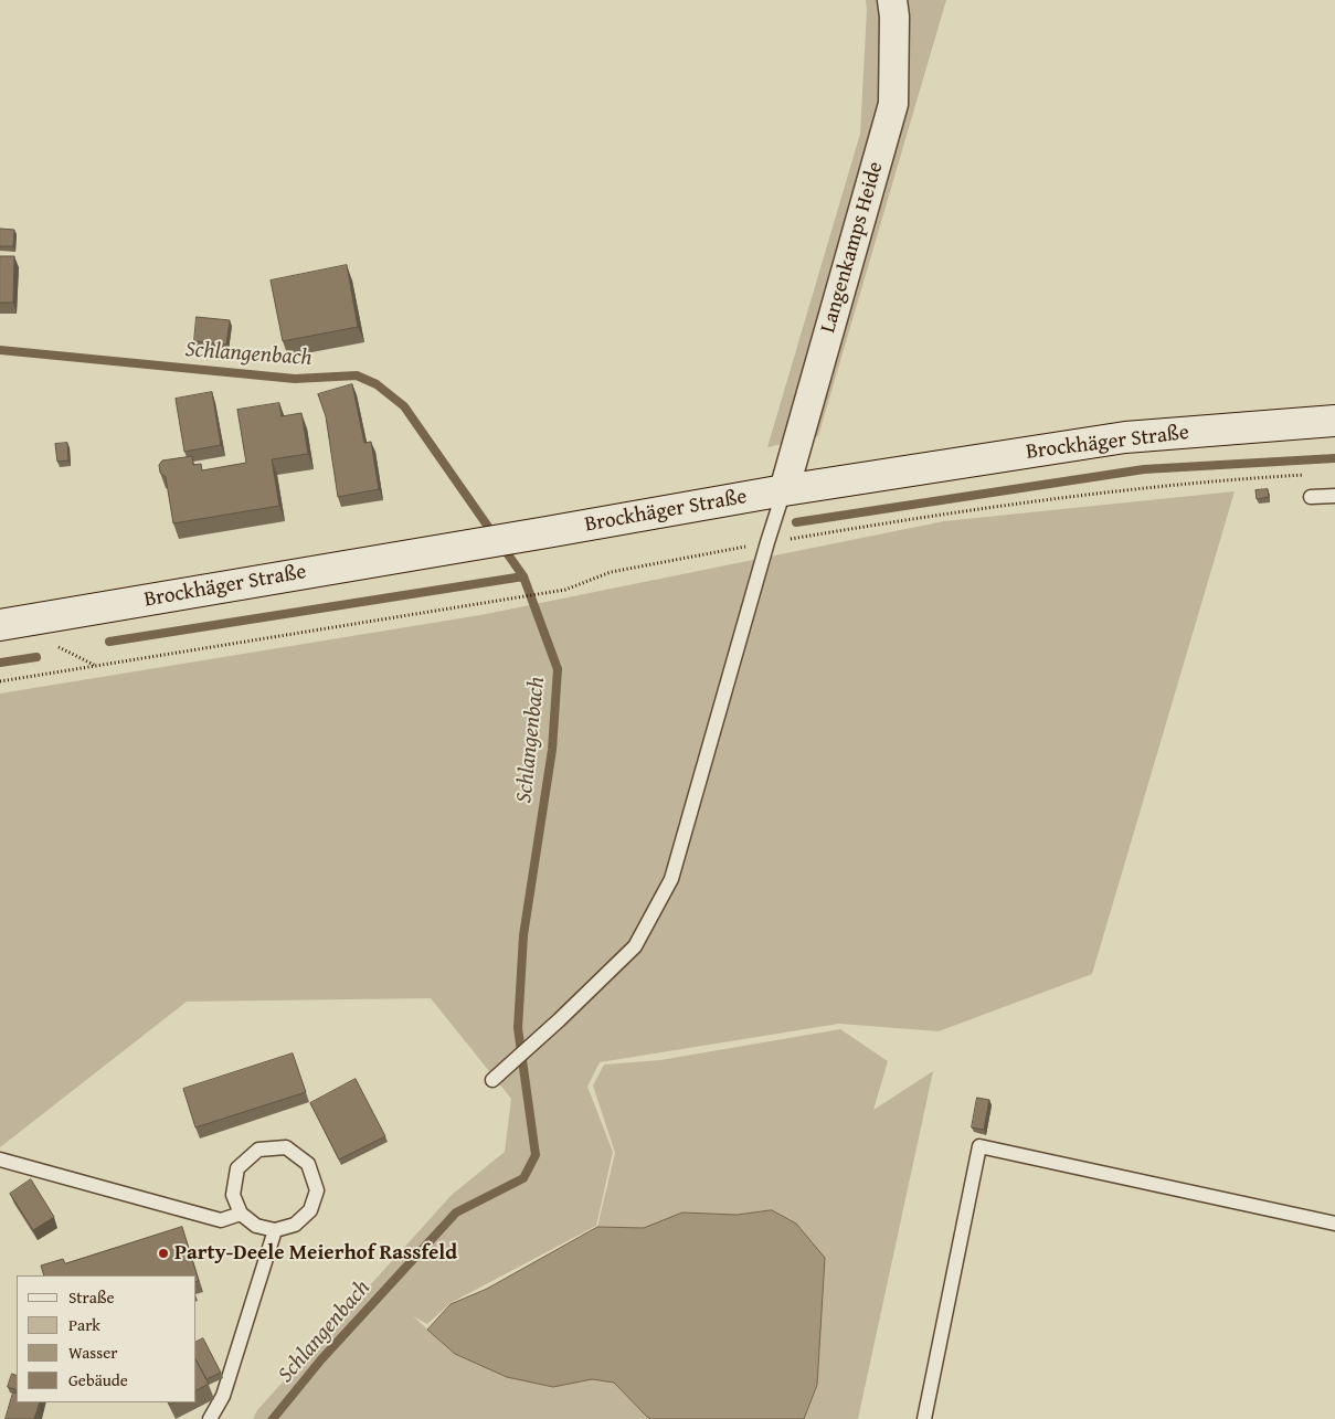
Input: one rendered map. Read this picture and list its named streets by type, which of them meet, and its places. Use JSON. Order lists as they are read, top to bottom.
{
  "streets": {
    "main road": ["Brockhäger Straße"],
    "street": ["Langenkamps Heide"]
  },
  "crossings": [
    ["Langenkamps Heide", "Brockhäger Straße"]
  ],
  "water": ["Schlangenbach"],
  "places": ["Party-Deele Meierhof Rassfeld"],
  "legend": [
    "Straße",
    "Park",
    "Wasser",
    "Gebäude"
  ]
}
